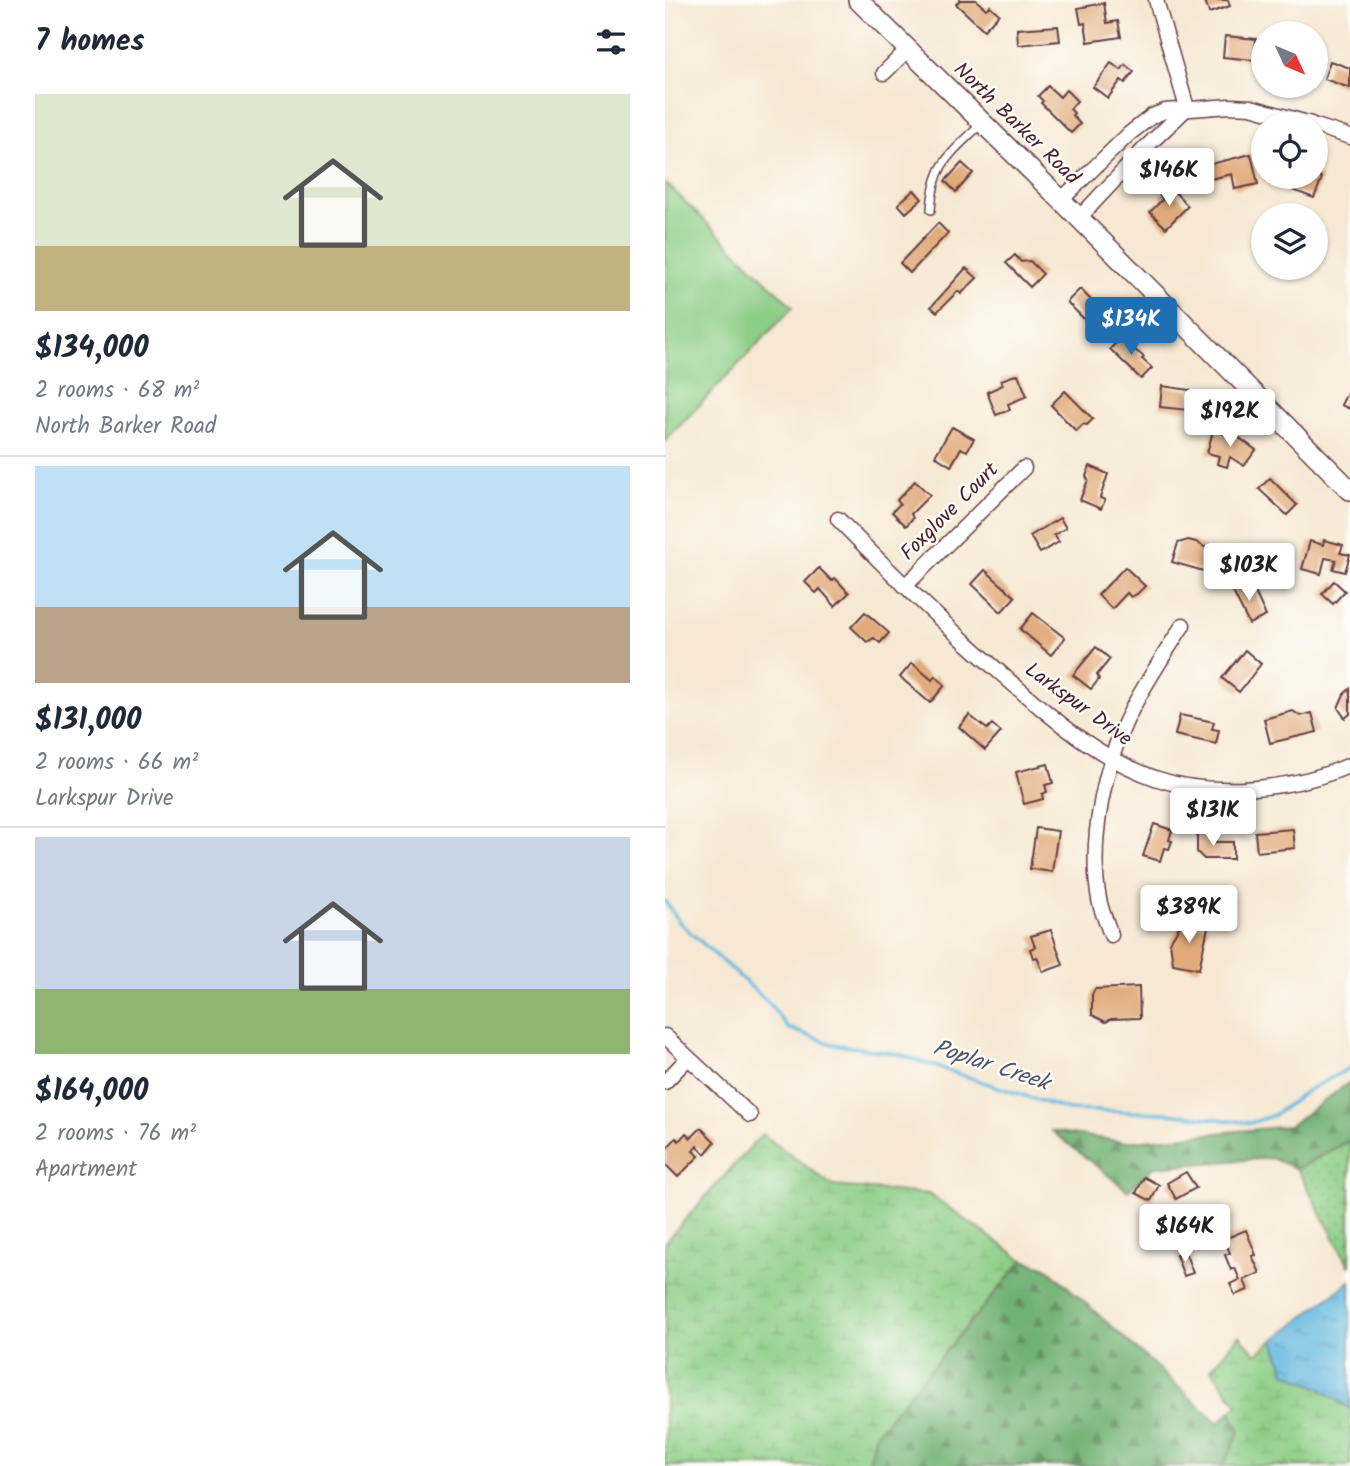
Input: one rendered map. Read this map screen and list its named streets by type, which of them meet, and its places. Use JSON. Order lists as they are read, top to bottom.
{
  "streets": {
    "main road": ["North Barker Road"],
    "street": ["Foxglove Court", "Larkspur Drive"]
  },
  "crossings": [
    ["Foxglove Court", "Larkspur Drive"]
  ],
  "water": ["Poplar Creek"],
  "north": "bottom right",
  "page": {
    "heading": "7 homes",
    "list": [
      {
        "name": "$134,000",
        "note": "2 rooms · 68 m² · North Barker Road"
      },
      {
        "name": "$131,000",
        "note": "2 rooms · 66 m² · Larkspur Drive"
      },
      {
        "name": "$164,000",
        "note": "2 rooms · 76 m² · Apartment"
      }
    ],
    "price": [
      "$146K",
      "$134K",
      "$192K",
      "$103K",
      "$131K",
      "$389K",
      "$164K"
    ]
  }
}
